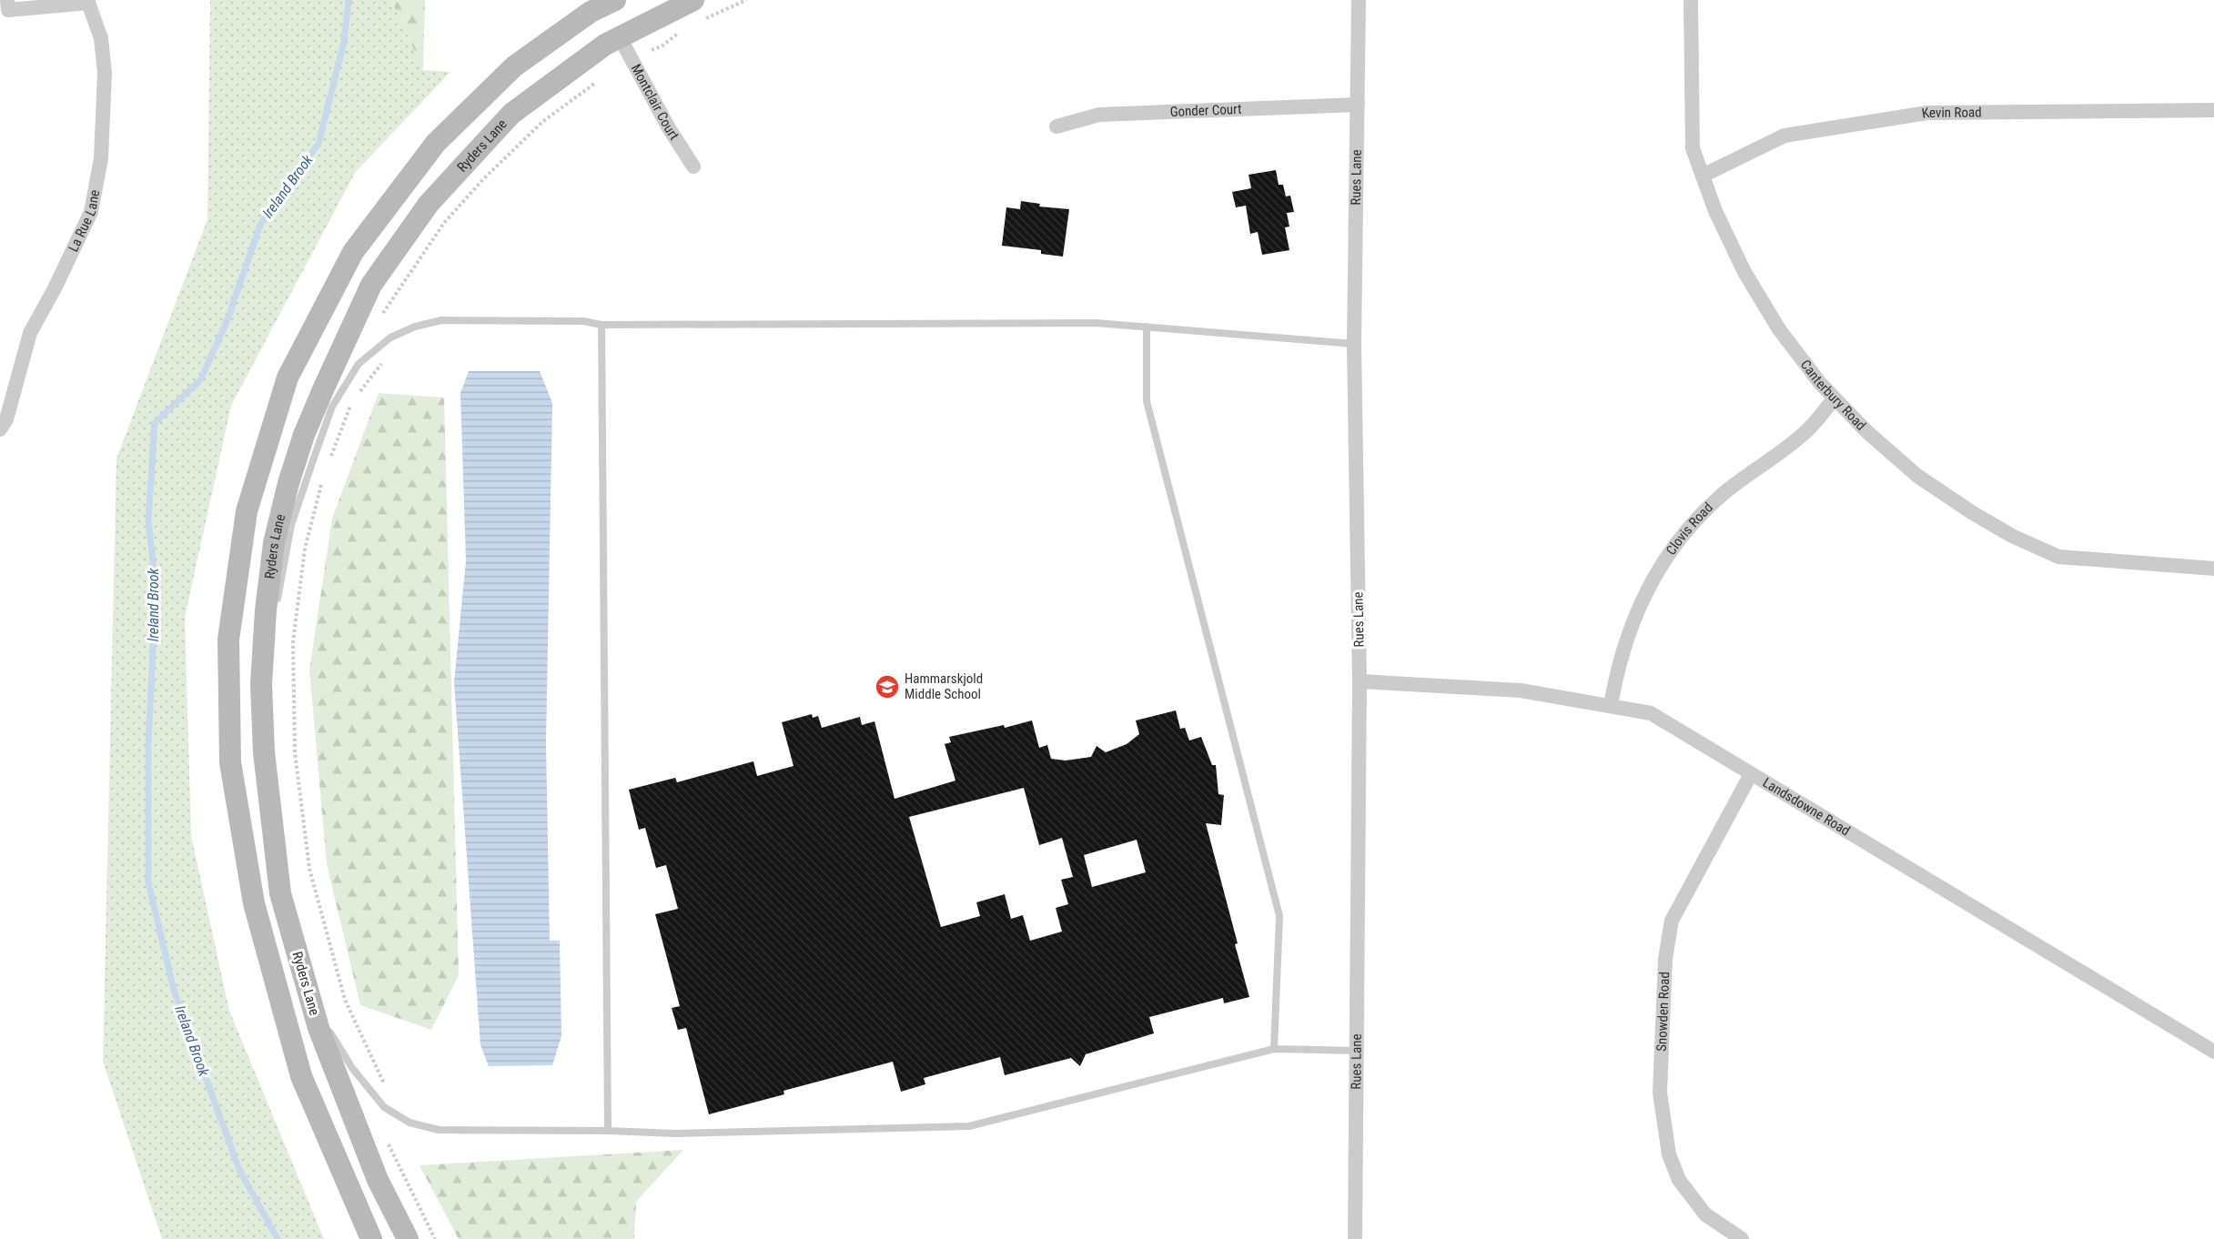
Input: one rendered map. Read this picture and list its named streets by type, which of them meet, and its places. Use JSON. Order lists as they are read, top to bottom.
{
  "streets": {
    "main road": ["Ryders Lane"],
    "street": [
      "Montclair Court",
      "Gonder Court",
      "Kevin Road",
      "Rues Lane",
      "La Rue Lane",
      "Canterbury Road",
      "Clovis Road",
      "Landsdowne Road",
      "Snowden Road"
    ]
  },
  "crossings": [
    ["Montclair Court", "Ryders Lane"],
    ["Gonder Court", "Rues Lane"],
    ["Kevin Road", "Canterbury Road"],
    ["Rues Lane", "Landsdowne Road"],
    ["Canterbury Road", "Clovis Road"],
    ["Clovis Road", "Landsdowne Road"],
    ["Landsdowne Road", "Snowden Road"]
  ],
  "water": ["Ireland Brook"],
  "places": {
    "school or university": ["Hammarskjold Middle School"]
  }
}
